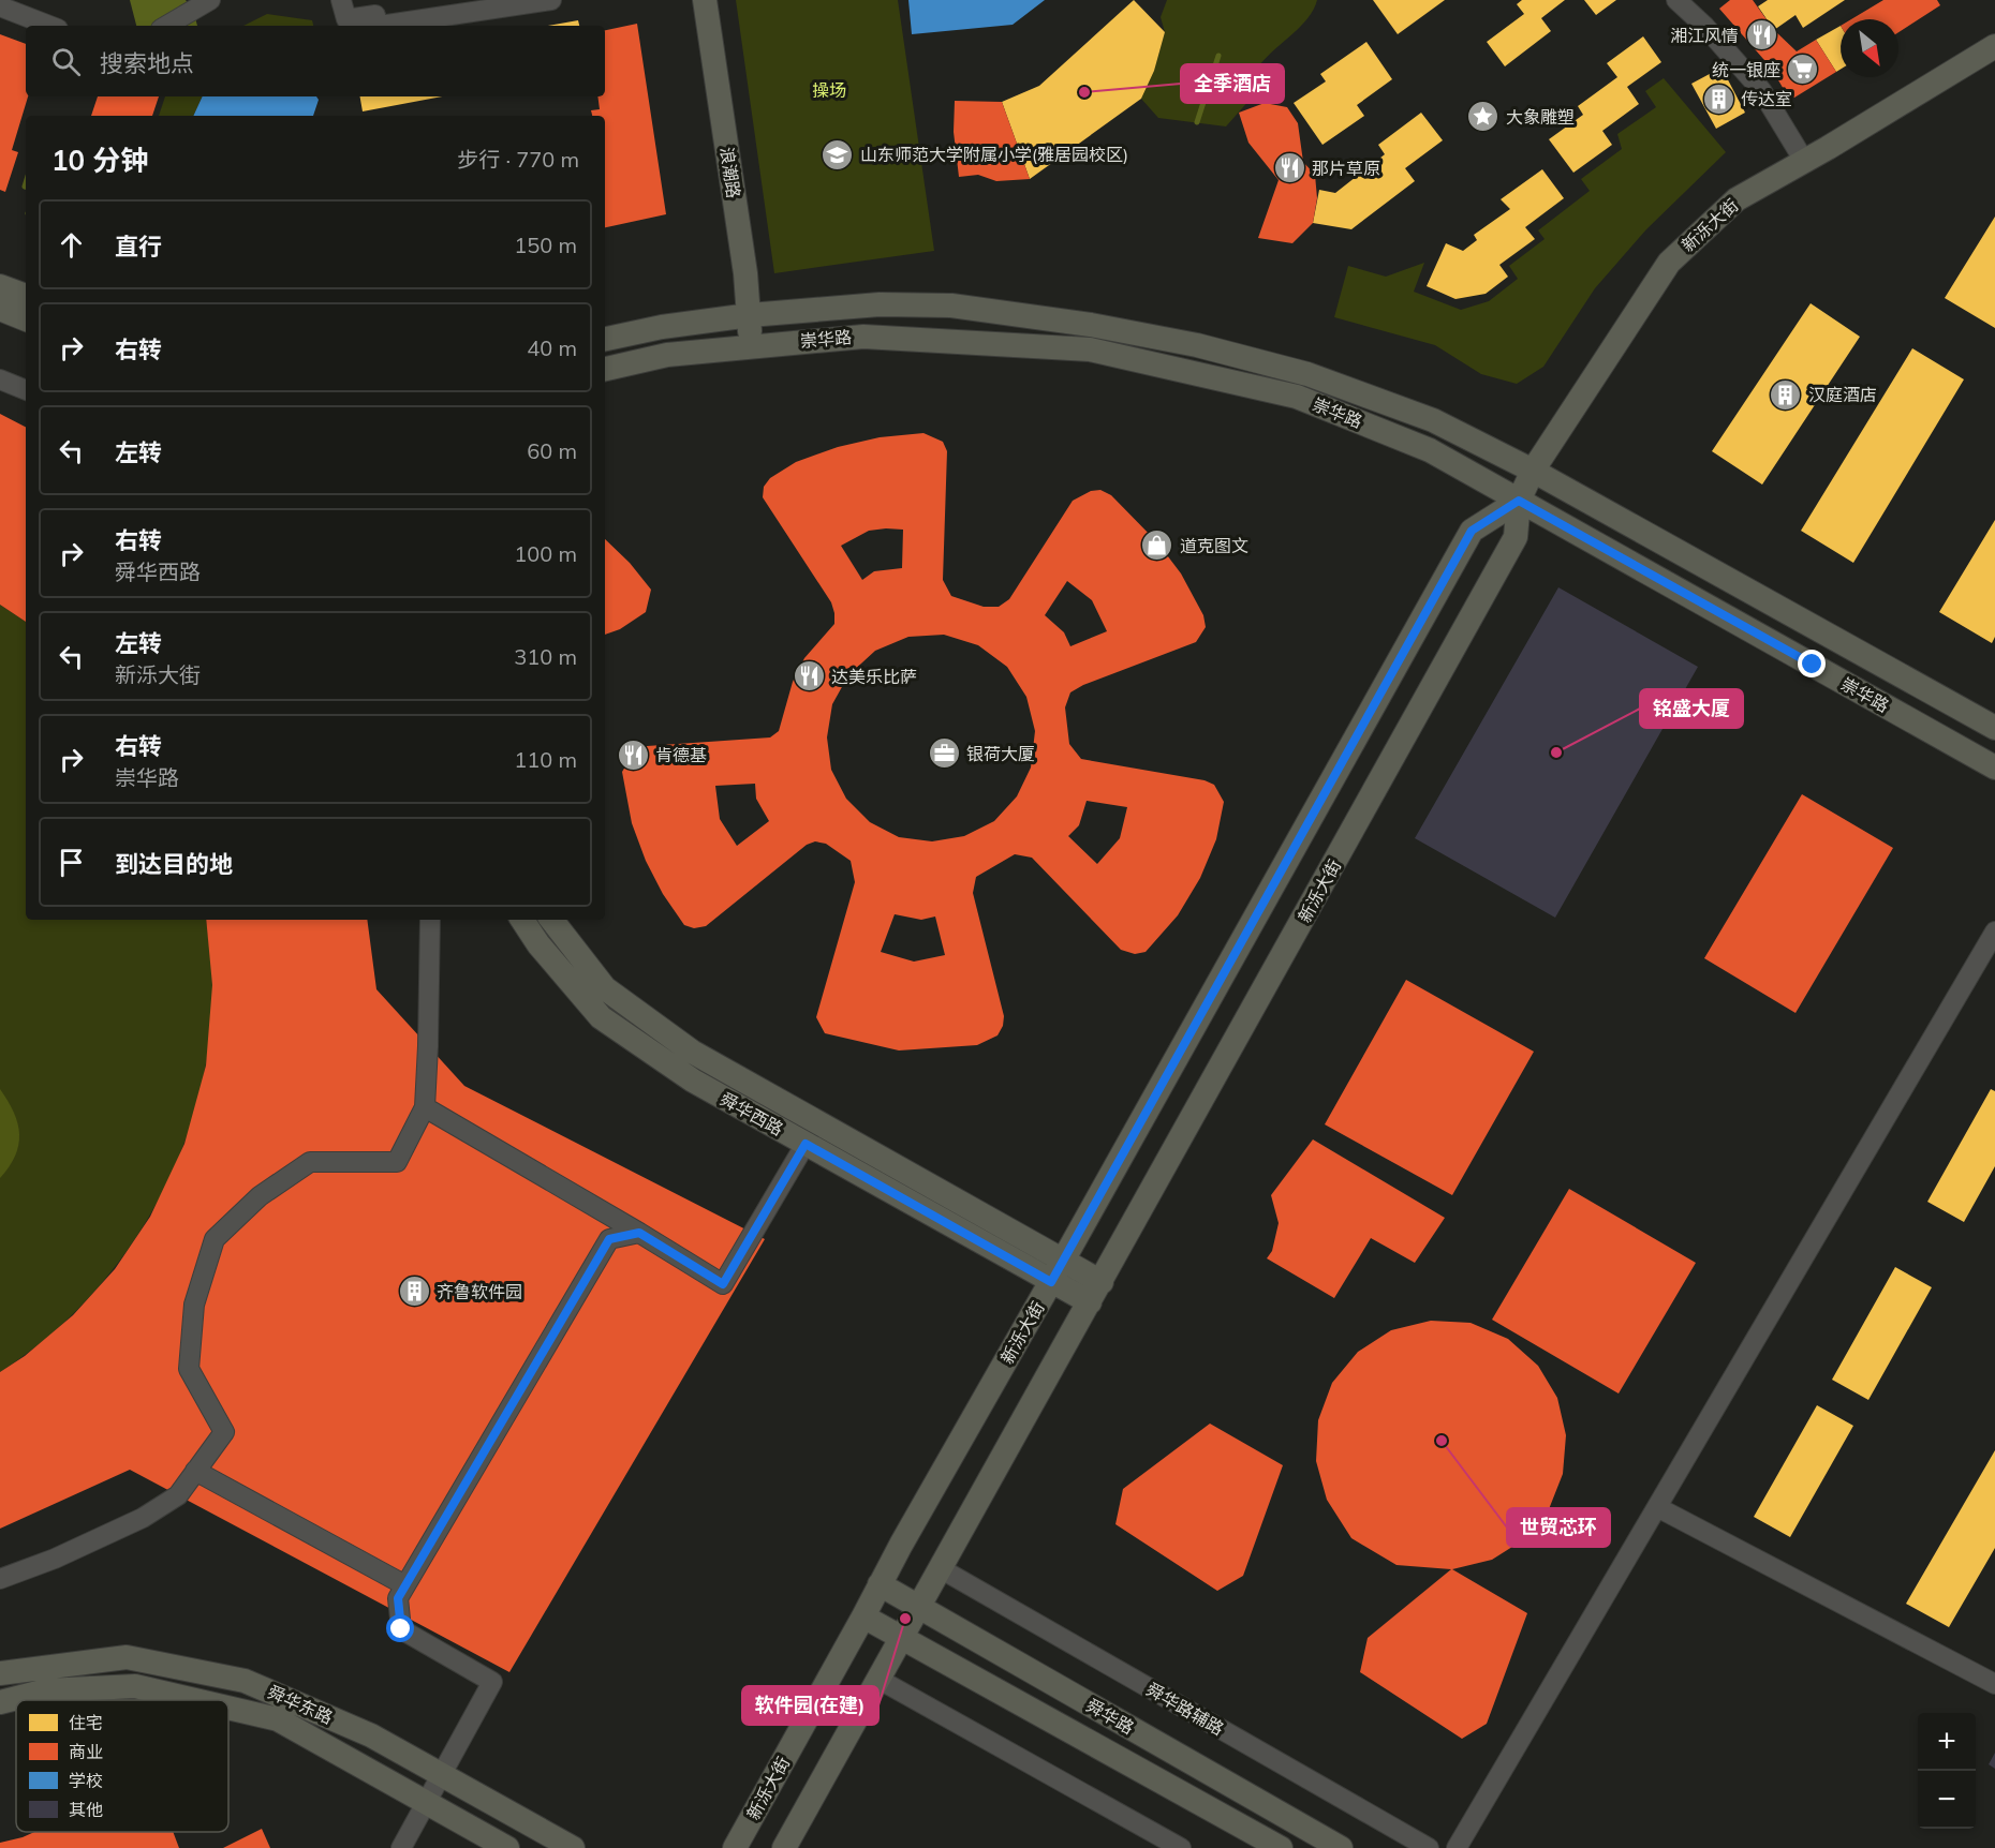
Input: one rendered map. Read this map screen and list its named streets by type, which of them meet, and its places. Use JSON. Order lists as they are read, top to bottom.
{
  "streets": {
    "main road": [
      "浪潮路",
      "新泺大街",
      "崇华路",
      "舜华西路",
      "舜华东路",
      "舜华路"
    ],
    "street": ["舜华路辅路"]
  },
  "crossings": [
    ["浪潮路", "崇华路"],
    ["新泺大街", "崇华路"],
    ["新泺大街", "舜华西路"],
    ["新泺大街", "舜华路辅路"],
    ["新泺大街", "舜华路"]
  ],
  "parks": ["操场"],
  "places": {
    "restaurant": [
      "湘江风情",
      "那片草原",
      "达美乐比萨",
      "肯德基"
    ],
    "supermarket": ["统一银座"],
    "other": [
      "全季酒店",
      "铭盛大厦",
      "世贸芯环",
      "软件园(在建)"
    ],
    "building": ["传达室", "汉庭酒店", "齐鲁软件园"],
    "place": ["大象雕塑"],
    "school or university": ["山东师范大学附属小学(雅居园校区)"],
    "shop": ["道克图文"],
    "office": ["银荷大厦"]
  },
  "legend": [
    "住宅",
    "商业",
    "学校",
    "其他"
  ],
  "north": "bottom right",
  "page": {
    "search": "搜索地点",
    "heading": ["10 分钟", "步行 · 770 m"],
    "list": [
      ["直行", "150 m"],
      ["右转", "40 m"],
      ["左转", "60 m"],
      ["右转", "舜华西路", "100 m"],
      ["左转", "新泺大街", "310 m"],
      ["右转", "崇华路", "110 m"],
      "到达目的地"
    ],
    "map_buttons": ["+", "−"]
  }
}
